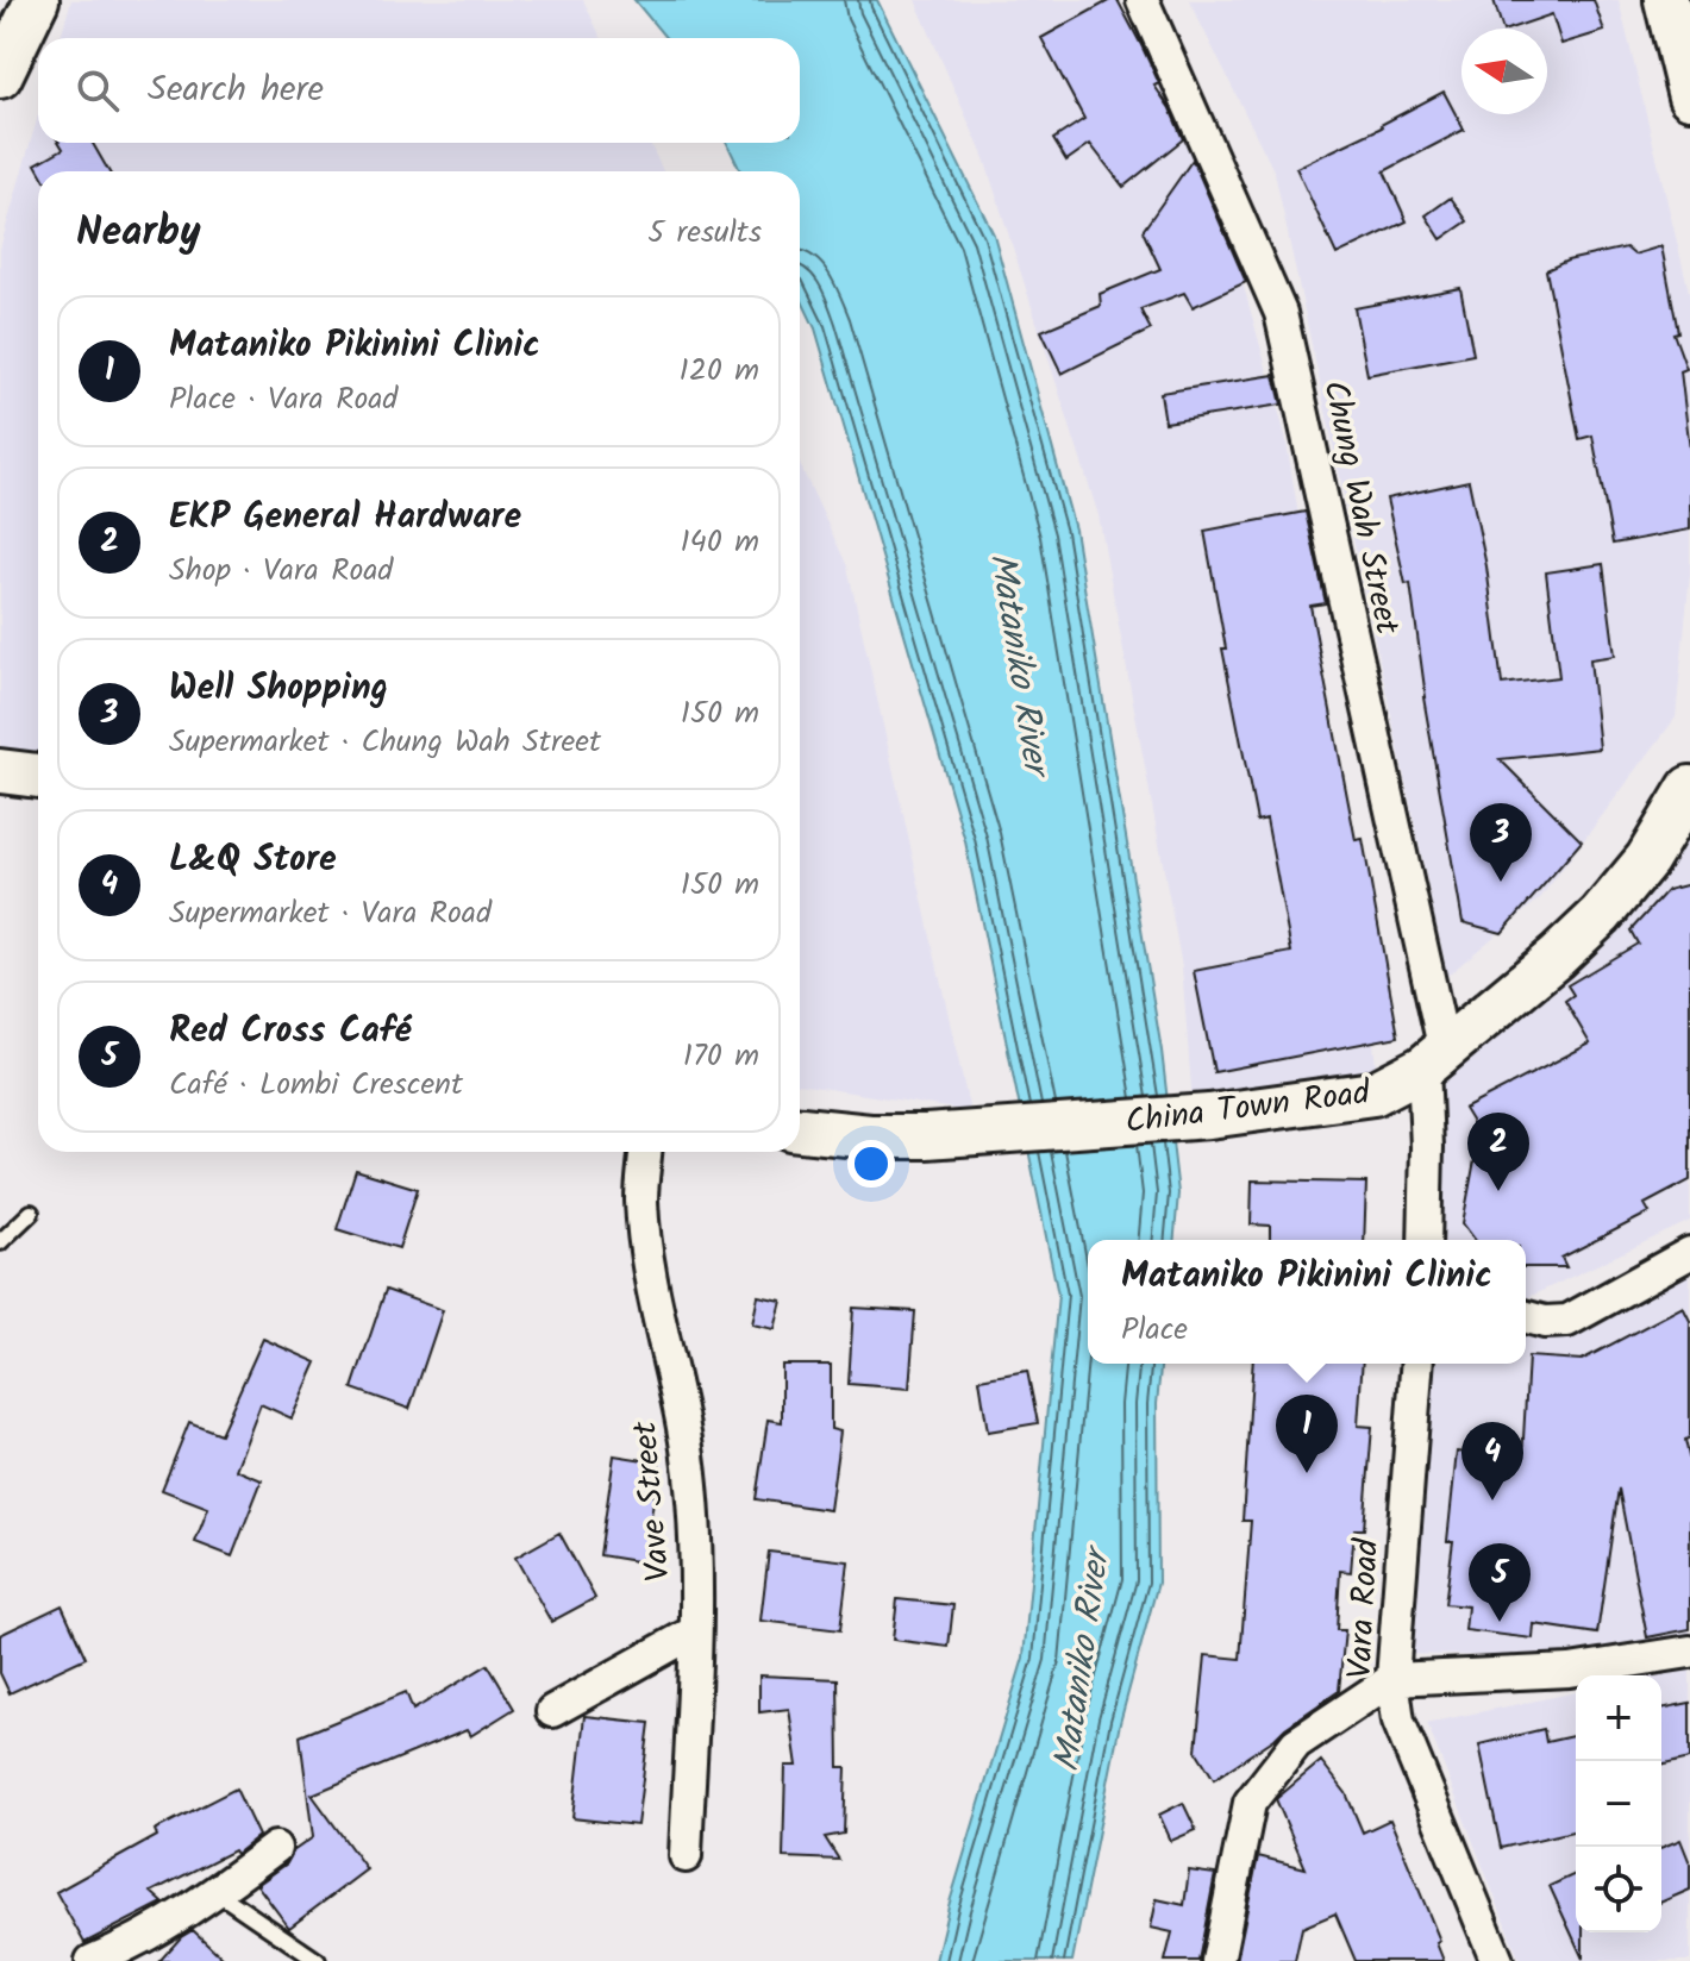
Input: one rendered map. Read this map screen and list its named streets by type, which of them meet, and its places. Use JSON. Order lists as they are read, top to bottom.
{
  "streets": {
    "street": [
      "Chung Wah Street",
      "China Town Road",
      "Vave Street",
      "Vara Road"
    ]
  },
  "crossings": [
    ["Chung Wah Street", "China Town Road"]
  ],
  "water": ["Mataniko River"],
  "north": "left",
  "page": {
    "search": "Search here",
    "heading": ["Nearby", "5 results"],
    "list": [
      {
        "mark": "1",
        "name": "Mataniko Pikinini Clinic",
        "note": "Place · Vara Road",
        "value": "120 m"
      },
      {
        "mark": "2",
        "name": "EKP General Hardware",
        "note": "Shop · Vara Road",
        "value": "140 m"
      },
      {
        "mark": "3",
        "name": "Well Shopping",
        "note": "Supermarket · Chung Wah Street",
        "value": "150 m"
      },
      {
        "mark": "4",
        "name": "L&Q Store",
        "note": "Supermarket · Vara Road",
        "value": "150 m"
      },
      {
        "mark": "5",
        "name": "Red Cross Café",
        "note": "Café · Lombi Crescent",
        "value": "170 m"
      }
    ],
    "pins": [
      "3",
      "2",
      "1",
      "4",
      "5"
    ],
    "popup": ["Mataniko Pikinini Clinic", "Place"],
    "map_buttons": ["+", "−"]
  }
}
